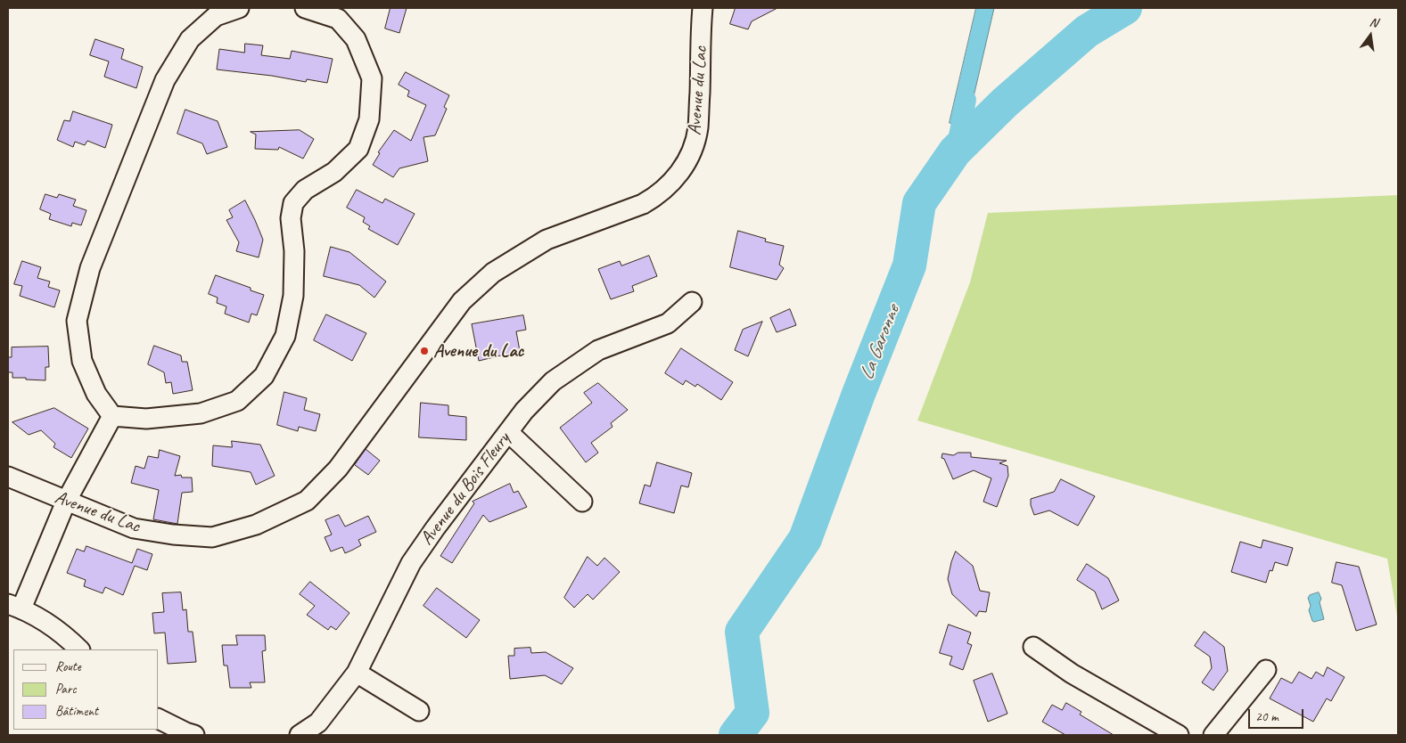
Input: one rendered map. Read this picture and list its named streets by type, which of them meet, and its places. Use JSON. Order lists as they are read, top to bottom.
{
  "streets": {
    "street": ["Avenue du Lac", "Avenue du Bois Fleury"]
  },
  "water": ["La Garonne"],
  "places": ["Avenue du Lac"],
  "legend": ["Route", "Parc", "Bâtiment"],
  "scale_bar": "20 m",
  "north": "top"
}
